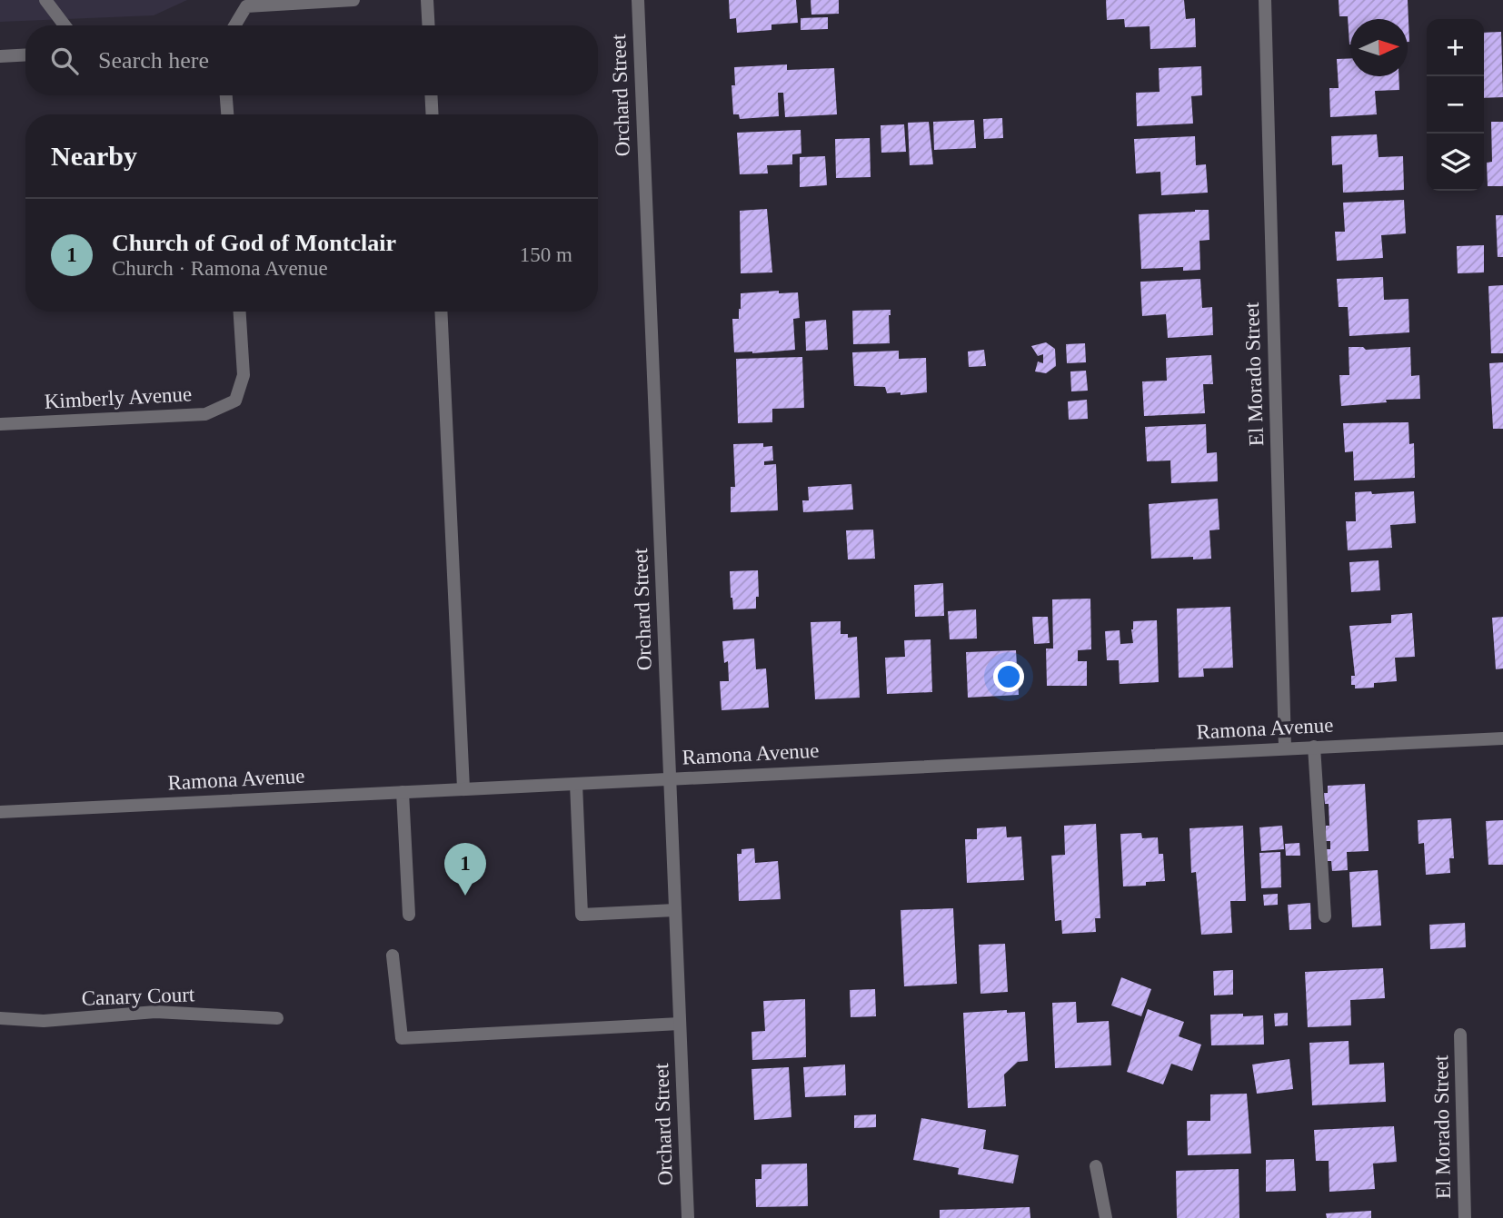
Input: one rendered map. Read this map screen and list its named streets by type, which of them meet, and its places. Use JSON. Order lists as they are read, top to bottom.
{
  "streets": {
    "street": [
      "Orchard Street",
      "El Morado Street",
      "Kimberly Avenue",
      "Ramona Avenue",
      "Canary Court"
    ]
  },
  "crossings": [
    ["Orchard Street", "Ramona Avenue"],
    ["El Morado Street", "Ramona Avenue"]
  ],
  "north": "right",
  "page": {
    "map_buttons": ["+", "−"],
    "search": "Search here",
    "heading": "Nearby",
    "list": [
      {
        "mark": "1",
        "name": "Church of God of Montclair",
        "note": "Church · Ramona Avenue",
        "value": "150 m"
      }
    ],
    "pins": "1"
  }
}
